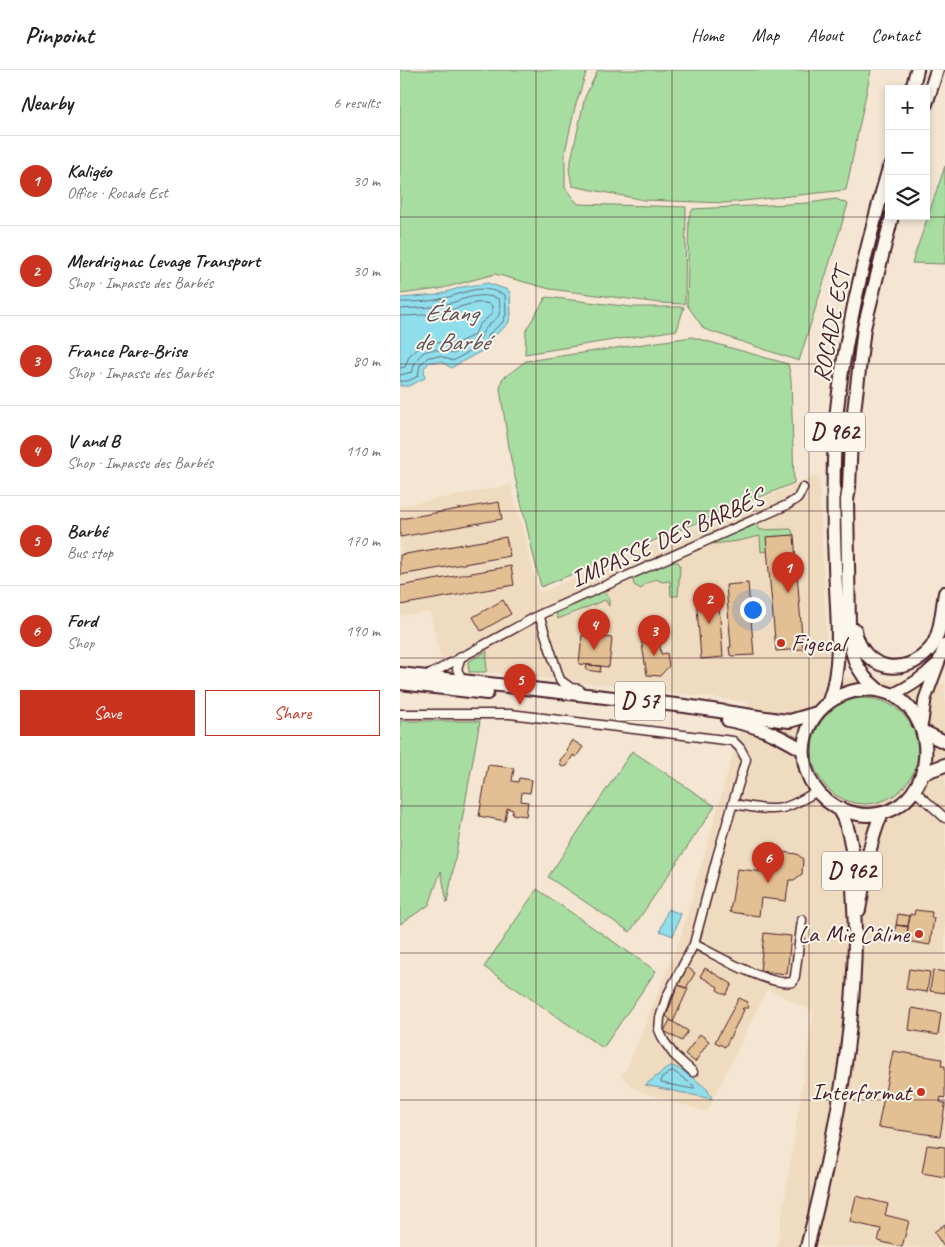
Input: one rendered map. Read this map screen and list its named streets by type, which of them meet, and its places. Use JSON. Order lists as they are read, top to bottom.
{
  "streets": {
    "main road": ["ROCADE EST", "D 962", "D 57"],
    "street": ["IMPASSE DES BARBÉS"]
  },
  "crossings": [
    ["ROCADE EST", "D 962"],
    ["ROCADE EST", "D 57"],
    ["D 962", "D 57"],
    ["IMPASSE DES BARBÉS", "D 57"]
  ],
  "water": ["Étang de Barbé"],
  "places": ["Figecal", "La Mie Câline", "Interformat"],
  "page": {
    "header": "Pinpoint",
    "nav": [
      "Home",
      "Map",
      "About",
      "Contact"
    ],
    "heading": ["Nearby", "6 results"],
    "map_buttons": ["+", "−"],
    "list": [
      {
        "mark": "1",
        "name": "Kaligéo",
        "note": "Office · Rocade Est",
        "value": "30 m"
      },
      {
        "mark": "2",
        "name": "Merdrignac Levage Transport",
        "note": "Shop · Impasse des Barbés",
        "value": "30 m"
      },
      {
        "mark": "3",
        "name": "France Pare-Brise",
        "note": "Shop · Impasse des Barbés",
        "value": "80 m"
      },
      {
        "mark": "4",
        "name": "V and B",
        "note": "Shop · Impasse des Barbés",
        "value": "110 m"
      },
      {
        "mark": "5",
        "name": "Barbé",
        "note": "Bus stop",
        "value": "170 m"
      },
      {
        "mark": "6",
        "name": "Ford",
        "note": "Shop",
        "value": "190 m"
      }
    ],
    "pins": [
      "1",
      "2",
      "4",
      "3",
      "5",
      "6"
    ],
    "buttons": ["Save", "Share"]
  }
}
